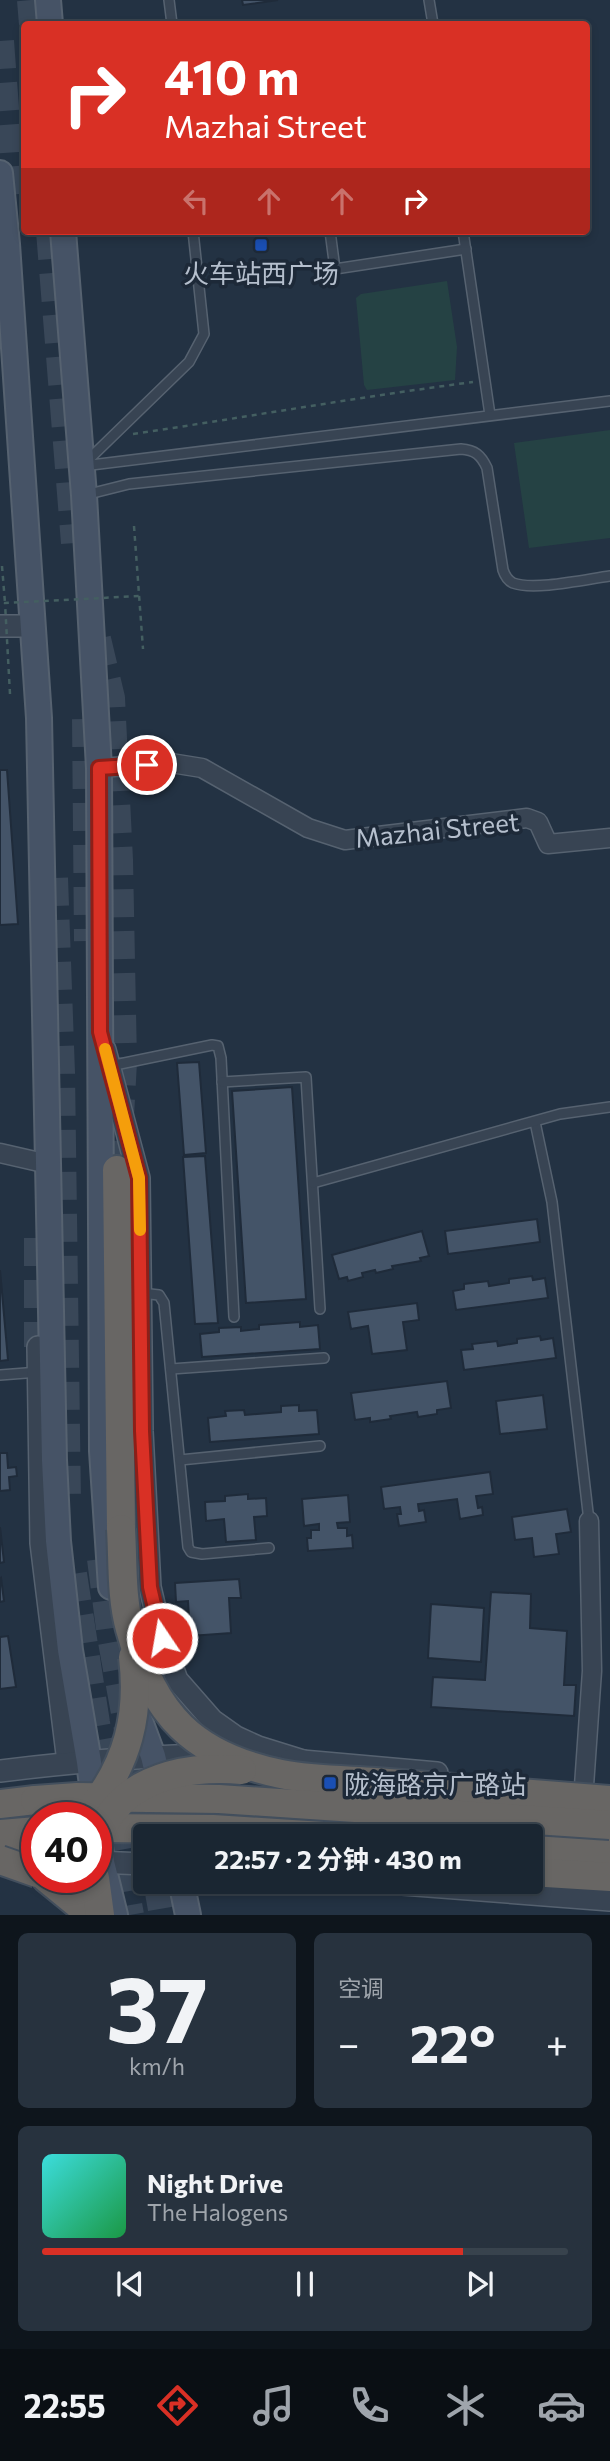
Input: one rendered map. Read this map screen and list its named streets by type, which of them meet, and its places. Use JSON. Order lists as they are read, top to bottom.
{
  "streets": {
    "street": ["Mazhai Street"]
  },
  "places": {
    "transit": ["火车站西广场", "陇海路京广路站"]
  },
  "page": {
    "turn": ["410 m", "Mazhai Street"],
    "limit": "40",
    "trip": "22:57 · 2 分钟 · 430 m",
    "tile": [
      ["37", "km/h"],
      "空调"
    ],
    "heat": ["−", "22°", "+"],
    "song": ["Night Drive", "The Halogens"],
    "tabs": "22:55"
  }
}
